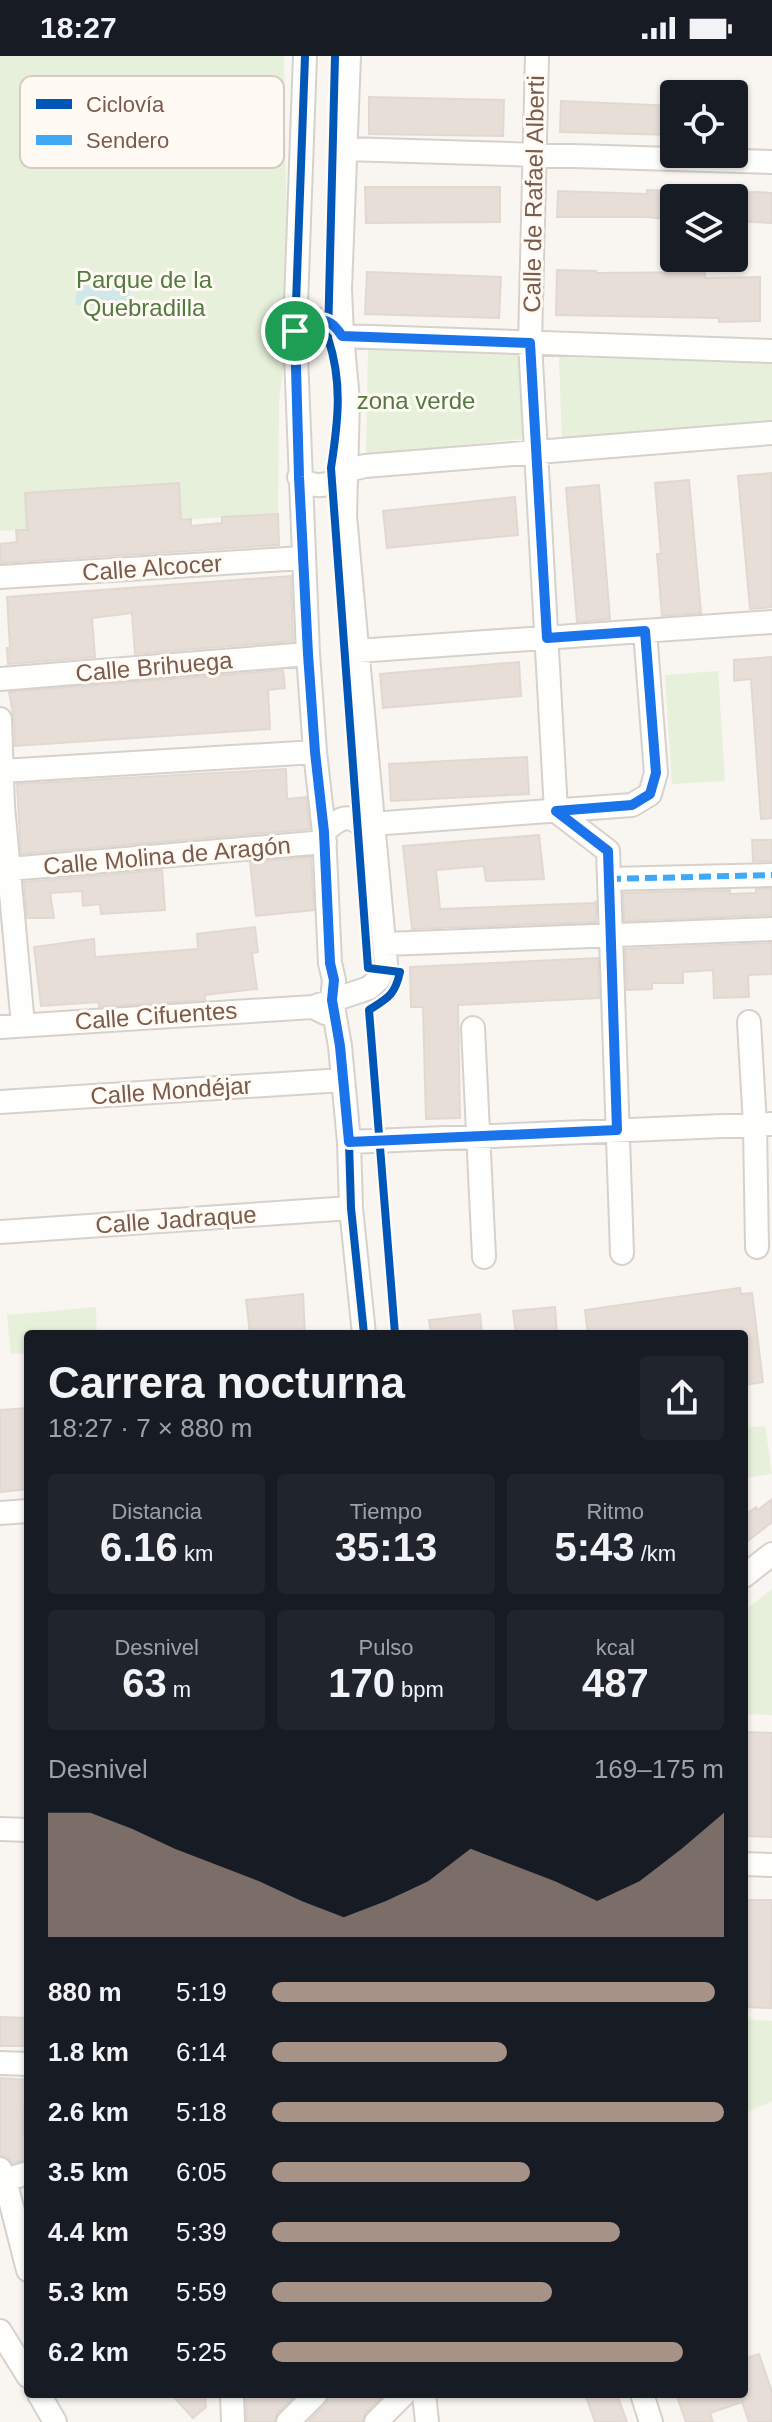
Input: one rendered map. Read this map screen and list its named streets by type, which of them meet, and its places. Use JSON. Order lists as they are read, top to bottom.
{
  "streets": {
    "street": [
      "Calle de Rafael Alberti",
      "Calle Alcocer",
      "Calle Brihuega",
      "Calle Molina de Aragón",
      "Calle Cifuentes",
      "Calle Mondéjar",
      "Calle Jadraque"
    ]
  },
  "parks": ["Parque de la Quebradilla", "zona verde"],
  "legend": ["Ciclovía", "Sendero"],
  "page": {
    "status": "18:27",
    "heading": ["Carrera nocturna", "18:27 · 7 × 880 m"],
    "stats": [
      ["Distancia", "6.16 km"],
      ["Tiempo", "35:13"],
      ["Ritmo", "5:43 /km"],
      ["Desnivel", "63 m"],
      ["Pulso", "170 bpm"],
      ["kcal", "487"]
    ],
    "chart": ["Desnivel", "169–175 m"],
    "list": [
      {
        "name": "880 m",
        "note": "5:19"
      },
      {
        "name": "1.8 km",
        "note": "6:14"
      },
      {
        "name": "2.6 km",
        "note": "5:18"
      },
      {
        "name": "3.5 km",
        "note": "6:05"
      },
      {
        "name": "4.4 km",
        "note": "5:39"
      },
      {
        "name": "5.3 km",
        "note": "5:59"
      },
      {
        "name": "6.2 km",
        "note": "5:25"
      }
    ]
  }
}
